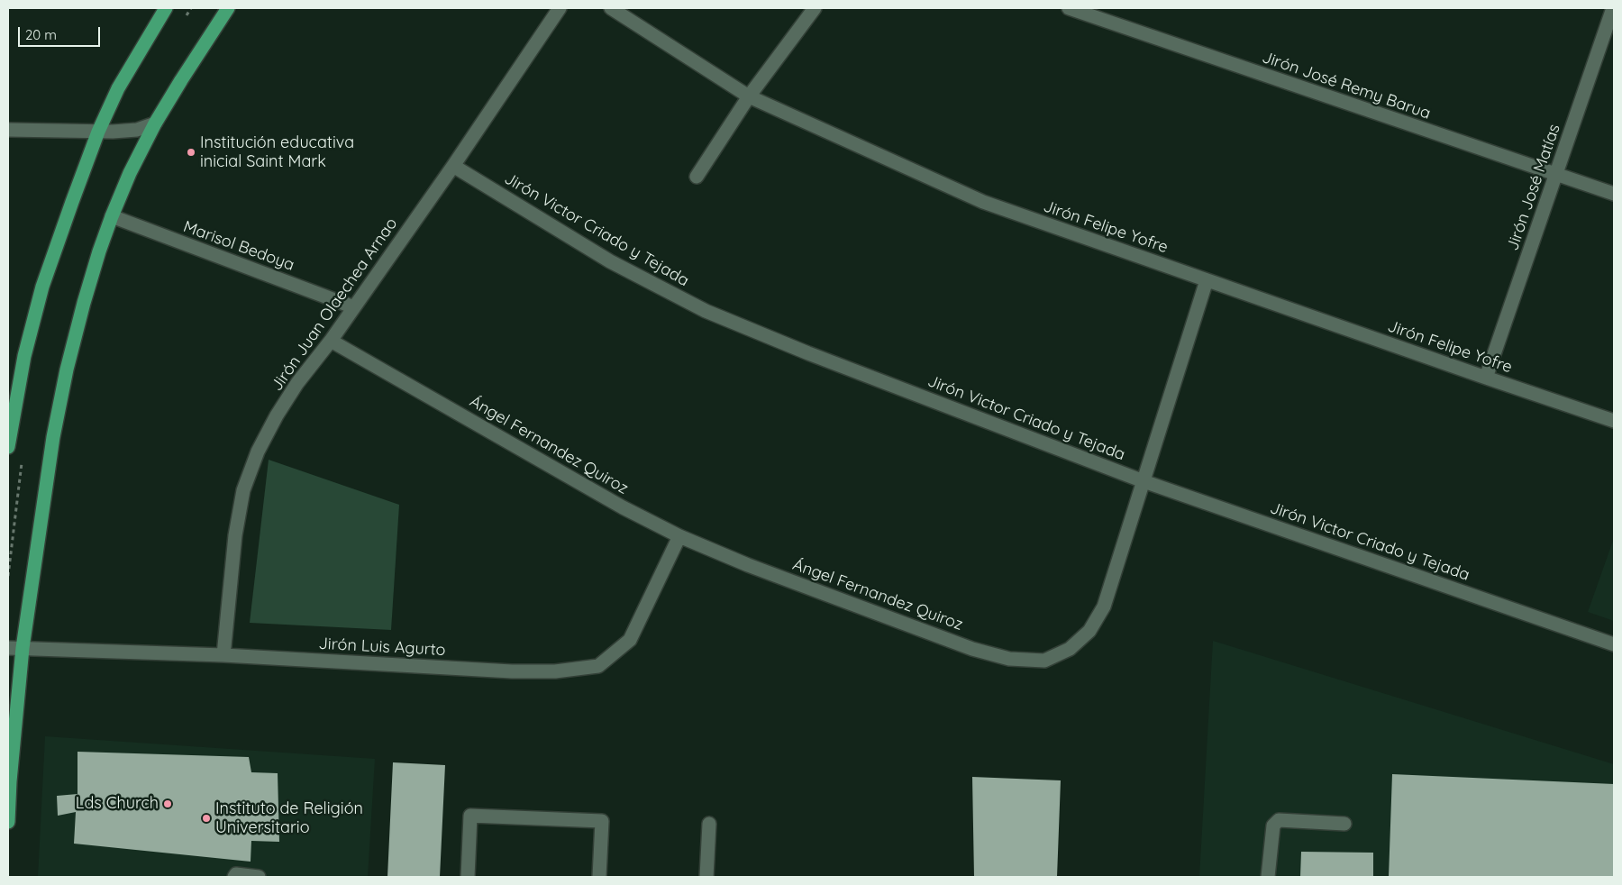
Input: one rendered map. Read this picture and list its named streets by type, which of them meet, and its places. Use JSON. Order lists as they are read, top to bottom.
{
  "streets": {
    "street": [
      "Jirón José Remy Barua",
      "Jirón José Matías",
      "Jirón Felipe Yofre",
      "Jirón Victor Criado y Tejada",
      "Marisol Bedoya",
      "Jirón Juan Olaechea Arnao",
      "Ángel Fernandez Quiroz",
      "Jirón Luis Agurto"
    ]
  },
  "crossings": [
    ["Jirón José Remy Barua", "Jirón José Matías"],
    ["Jirón José Matías", "Jirón Felipe Yofre"],
    ["Jirón Felipe Yofre", "Ángel Fernandez Quiroz"],
    ["Jirón Victor Criado y Tejada", "Jirón Juan Olaechea Arnao"],
    ["Jirón Victor Criado y Tejada", "Ángel Fernandez Quiroz"],
    ["Marisol Bedoya", "Jirón Juan Olaechea Arnao"],
    ["Jirón Juan Olaechea Arnao", "Ángel Fernandez Quiroz"],
    ["Jirón Juan Olaechea Arnao", "Jirón Luis Agurto"],
    ["Ángel Fernandez Quiroz", "Jirón Luis Agurto"]
  ],
  "places": ["Institución educativa inicial Saint Mark", "Lds Church", "Instituto de Religión Universitario"],
  "scale_bar": "20 m"
}
